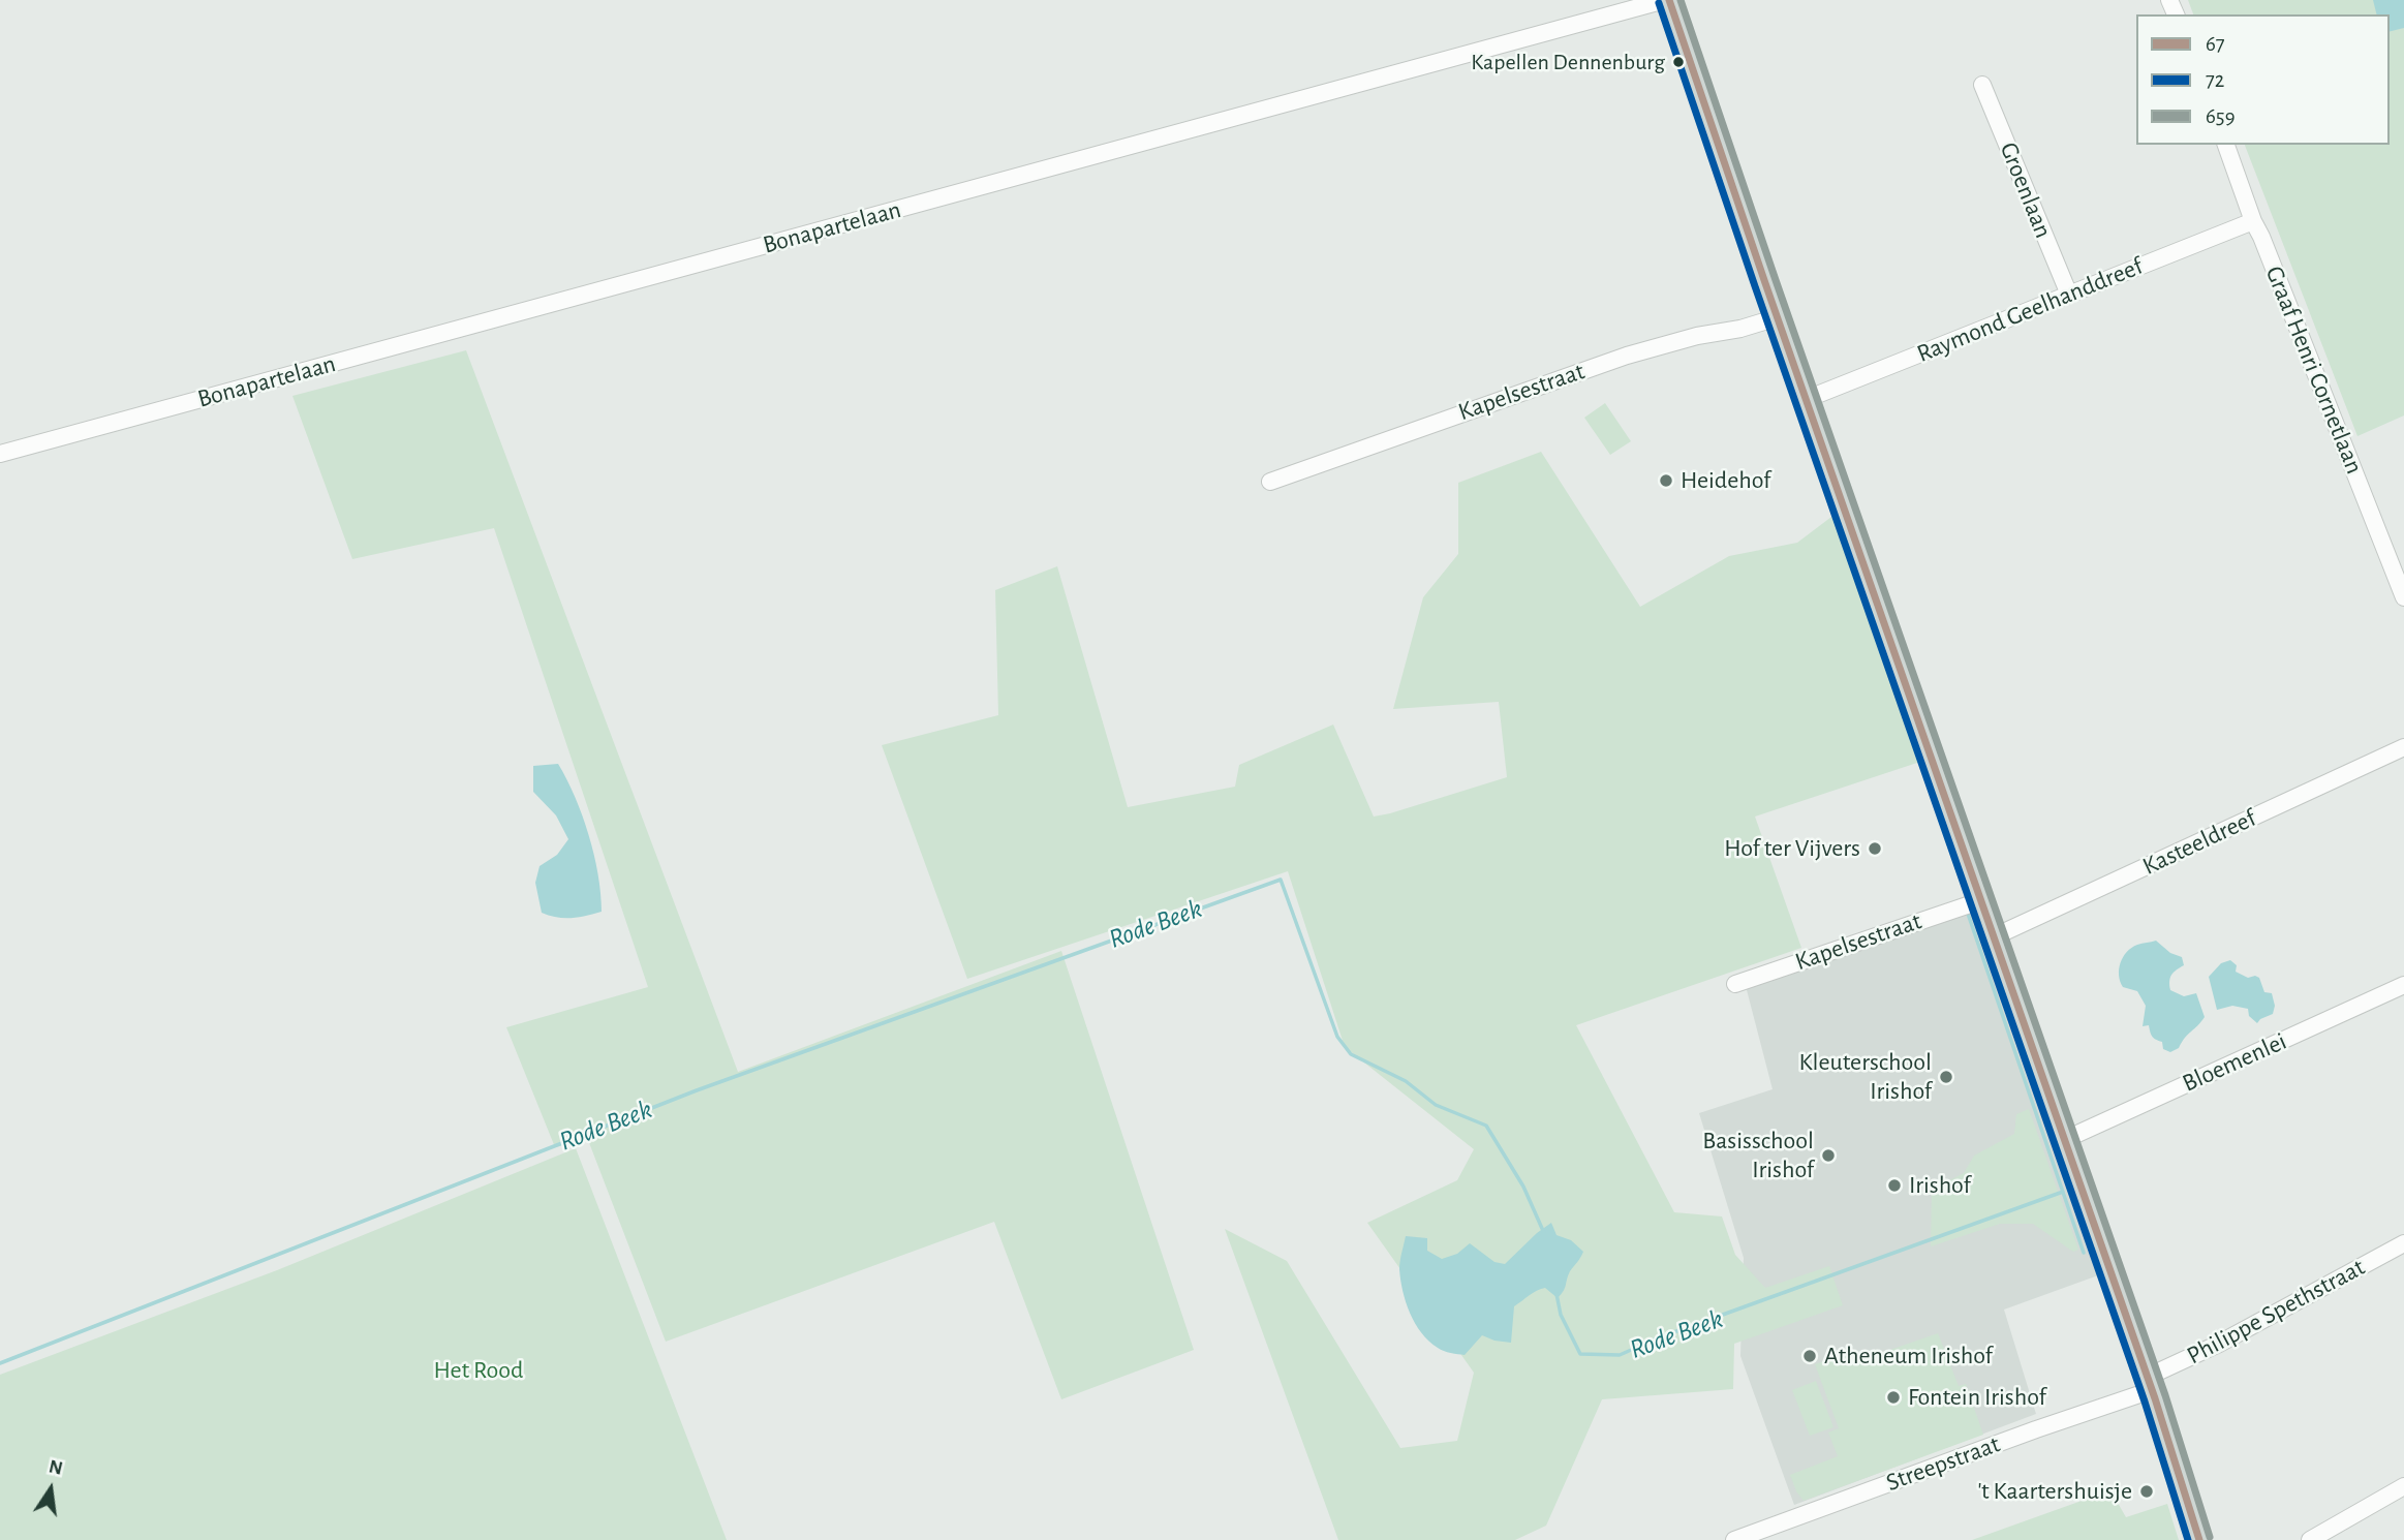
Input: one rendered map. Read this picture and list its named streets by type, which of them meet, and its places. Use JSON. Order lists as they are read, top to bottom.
{
  "streets": {
    "street": [
      "Groenlaan",
      "Bonapartelaan",
      "Raymond Geelhanddreef",
      "Graaf Henri Cornetlaan",
      "Kapelsestraat",
      "Kasteeldreef",
      "Bloemenlei",
      "Philippe Spethstraat",
      "Streepstraat"
    ]
  },
  "crossings": [
    ["Groenlaan", "Raymond Geelhanddreef"],
    ["Raymond Geelhanddreef", "Graaf Henri Cornetlaan"],
    ["Philippe Spethstraat", "Streepstraat"]
  ],
  "water": ["Rode Beek"],
  "parks": ["Het Rood"],
  "places": [
    "Kapellen Dennenburg",
    "Heidehof",
    "Hof ter Vijvers",
    "Kleuterschool Irishof",
    "Basisschool Irishof",
    "Irishof",
    "Atheneum Irishof",
    "Fontein Irishof",
    "'t Kaartershuisje"
  ],
  "lines": ["transit line 67", "transit line 659", "transit line 72"],
  "legend": ["67", "72", "659"],
  "north": "top"
}
